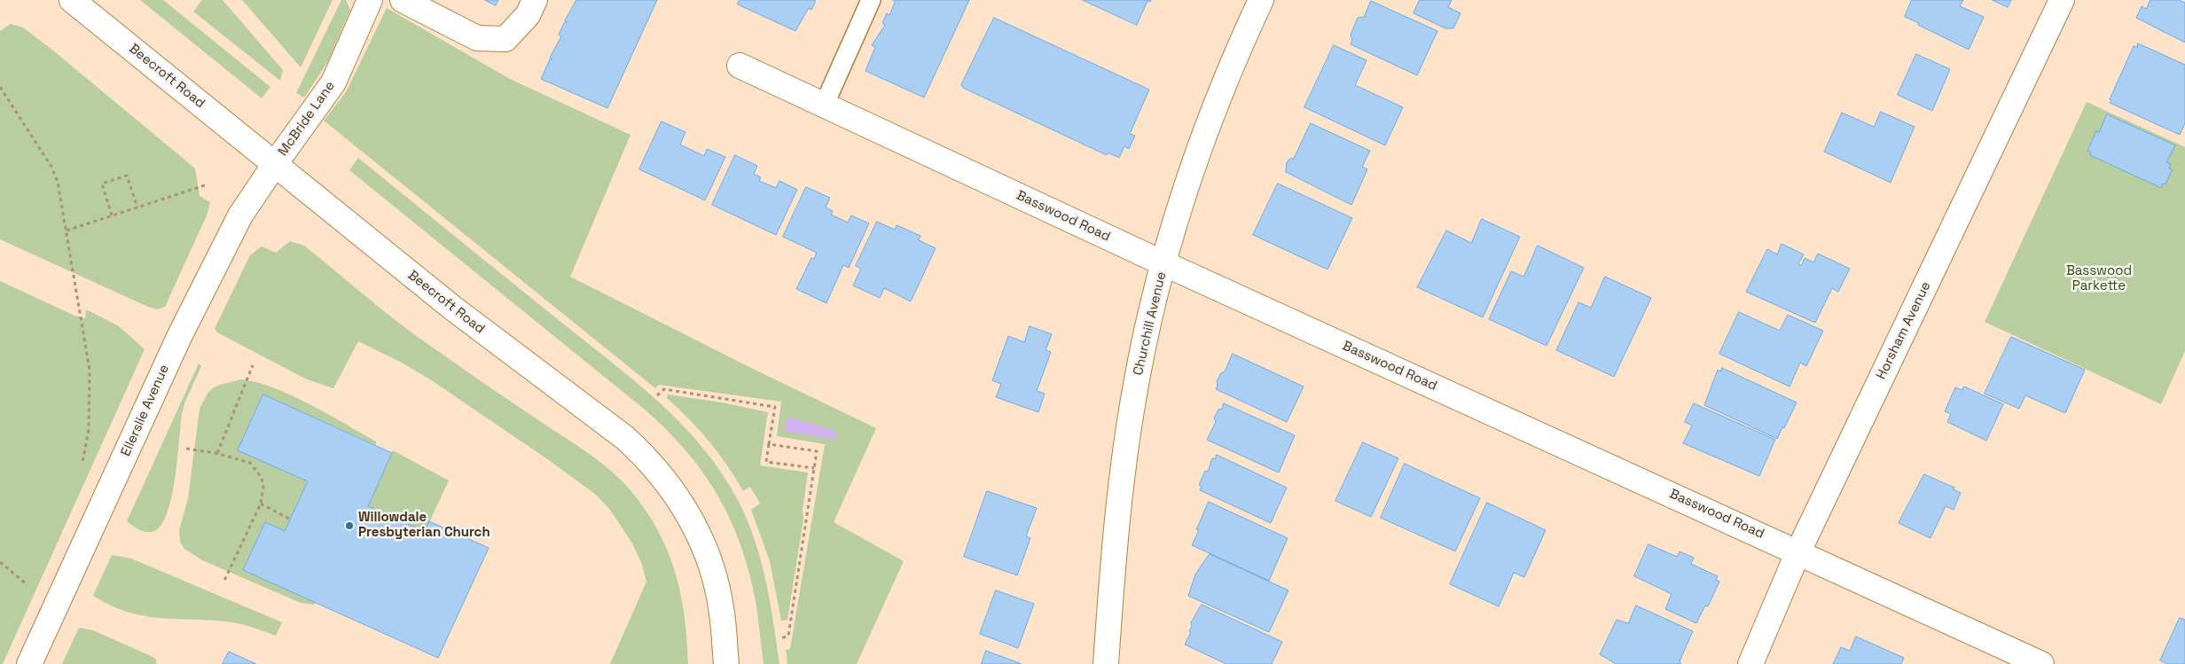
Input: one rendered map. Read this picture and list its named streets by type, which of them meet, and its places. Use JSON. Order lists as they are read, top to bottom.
{
  "streets": {
    "street": [
      "Beecroft Road",
      "McBride Lane",
      "Basswood Road",
      "Churchill Avenue",
      "Horsham Avenue",
      "Ellerslie Avenue"
    ]
  },
  "crossings": [
    ["Beecroft Road", "McBride Lane"],
    ["Beecroft Road", "Ellerslie Avenue"],
    ["McBride Lane", "Ellerslie Avenue"],
    ["Basswood Road", "Churchill Avenue"],
    ["Basswood Road", "Horsham Avenue"]
  ],
  "parks": ["Basswood Parkette"],
  "places": ["Willowdale Presbyterian Church"]
}
